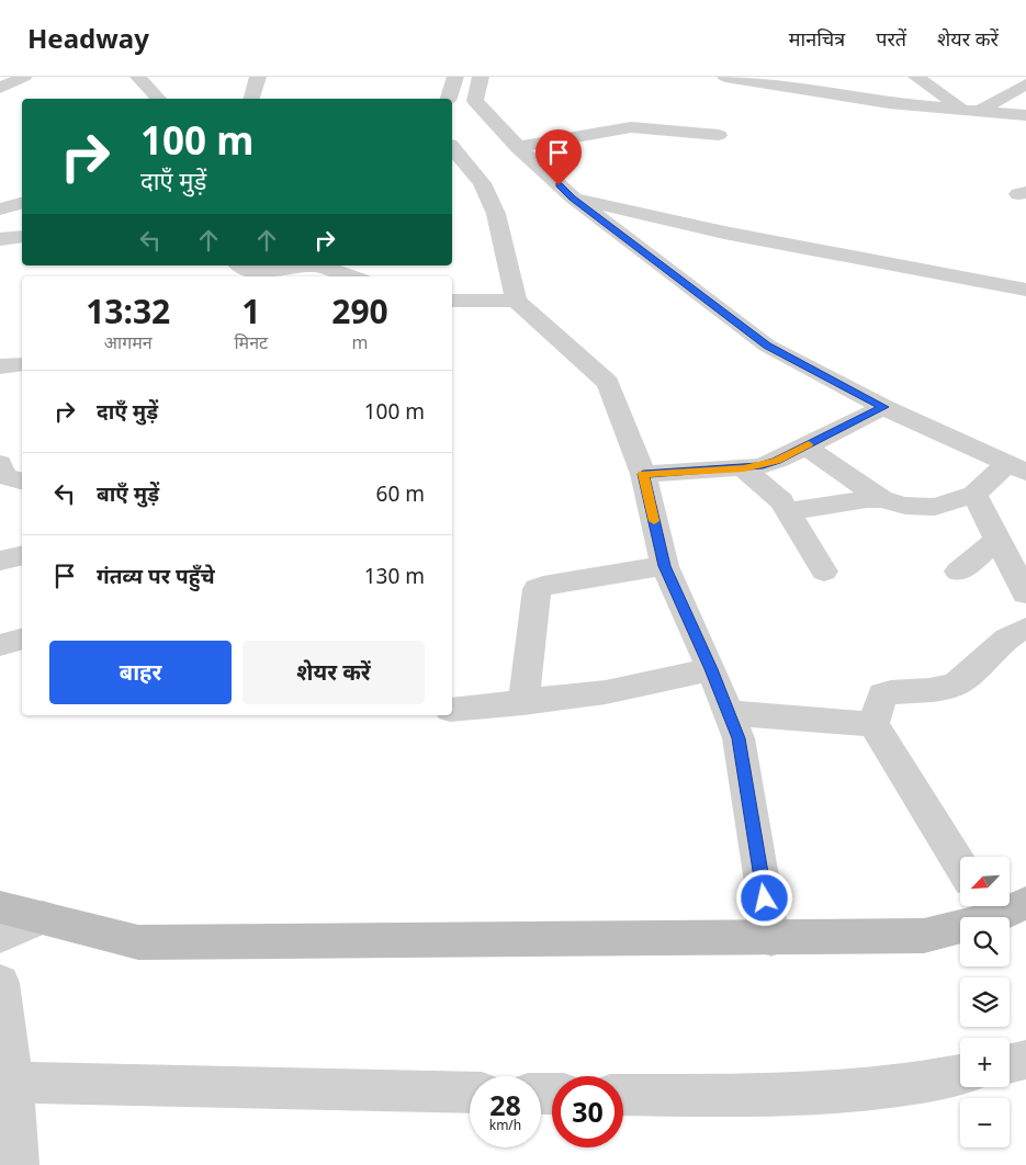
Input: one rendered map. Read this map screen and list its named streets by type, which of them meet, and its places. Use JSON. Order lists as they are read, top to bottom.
{
  "north": "bottom left",
  "page": {
    "header": "Headway",
    "nav": ["मानचित्र", "परतें", "शेयर करें"],
    "turn": ["100 m", "दाएँ मुड़ें"],
    "eta": [
      "13:32",
      "आगमन",
      "1",
      "मिनट",
      "290",
      "m"
    ],
    "list": [
      {
        "name": "दाएँ मुड़ें",
        "value": "100 m"
      },
      {
        "name": "बाएँ मुड़ें",
        "value": "60 m"
      },
      {
        "name": "गंतव्य पर पहुँचे",
        "value": "130 m"
      }
    ],
    "buttons": ["बाहर", "शेयर करें"],
    "map_buttons": ["+", "−"],
    "speed": "28 km/h",
    "limit": "30"
  }
}
